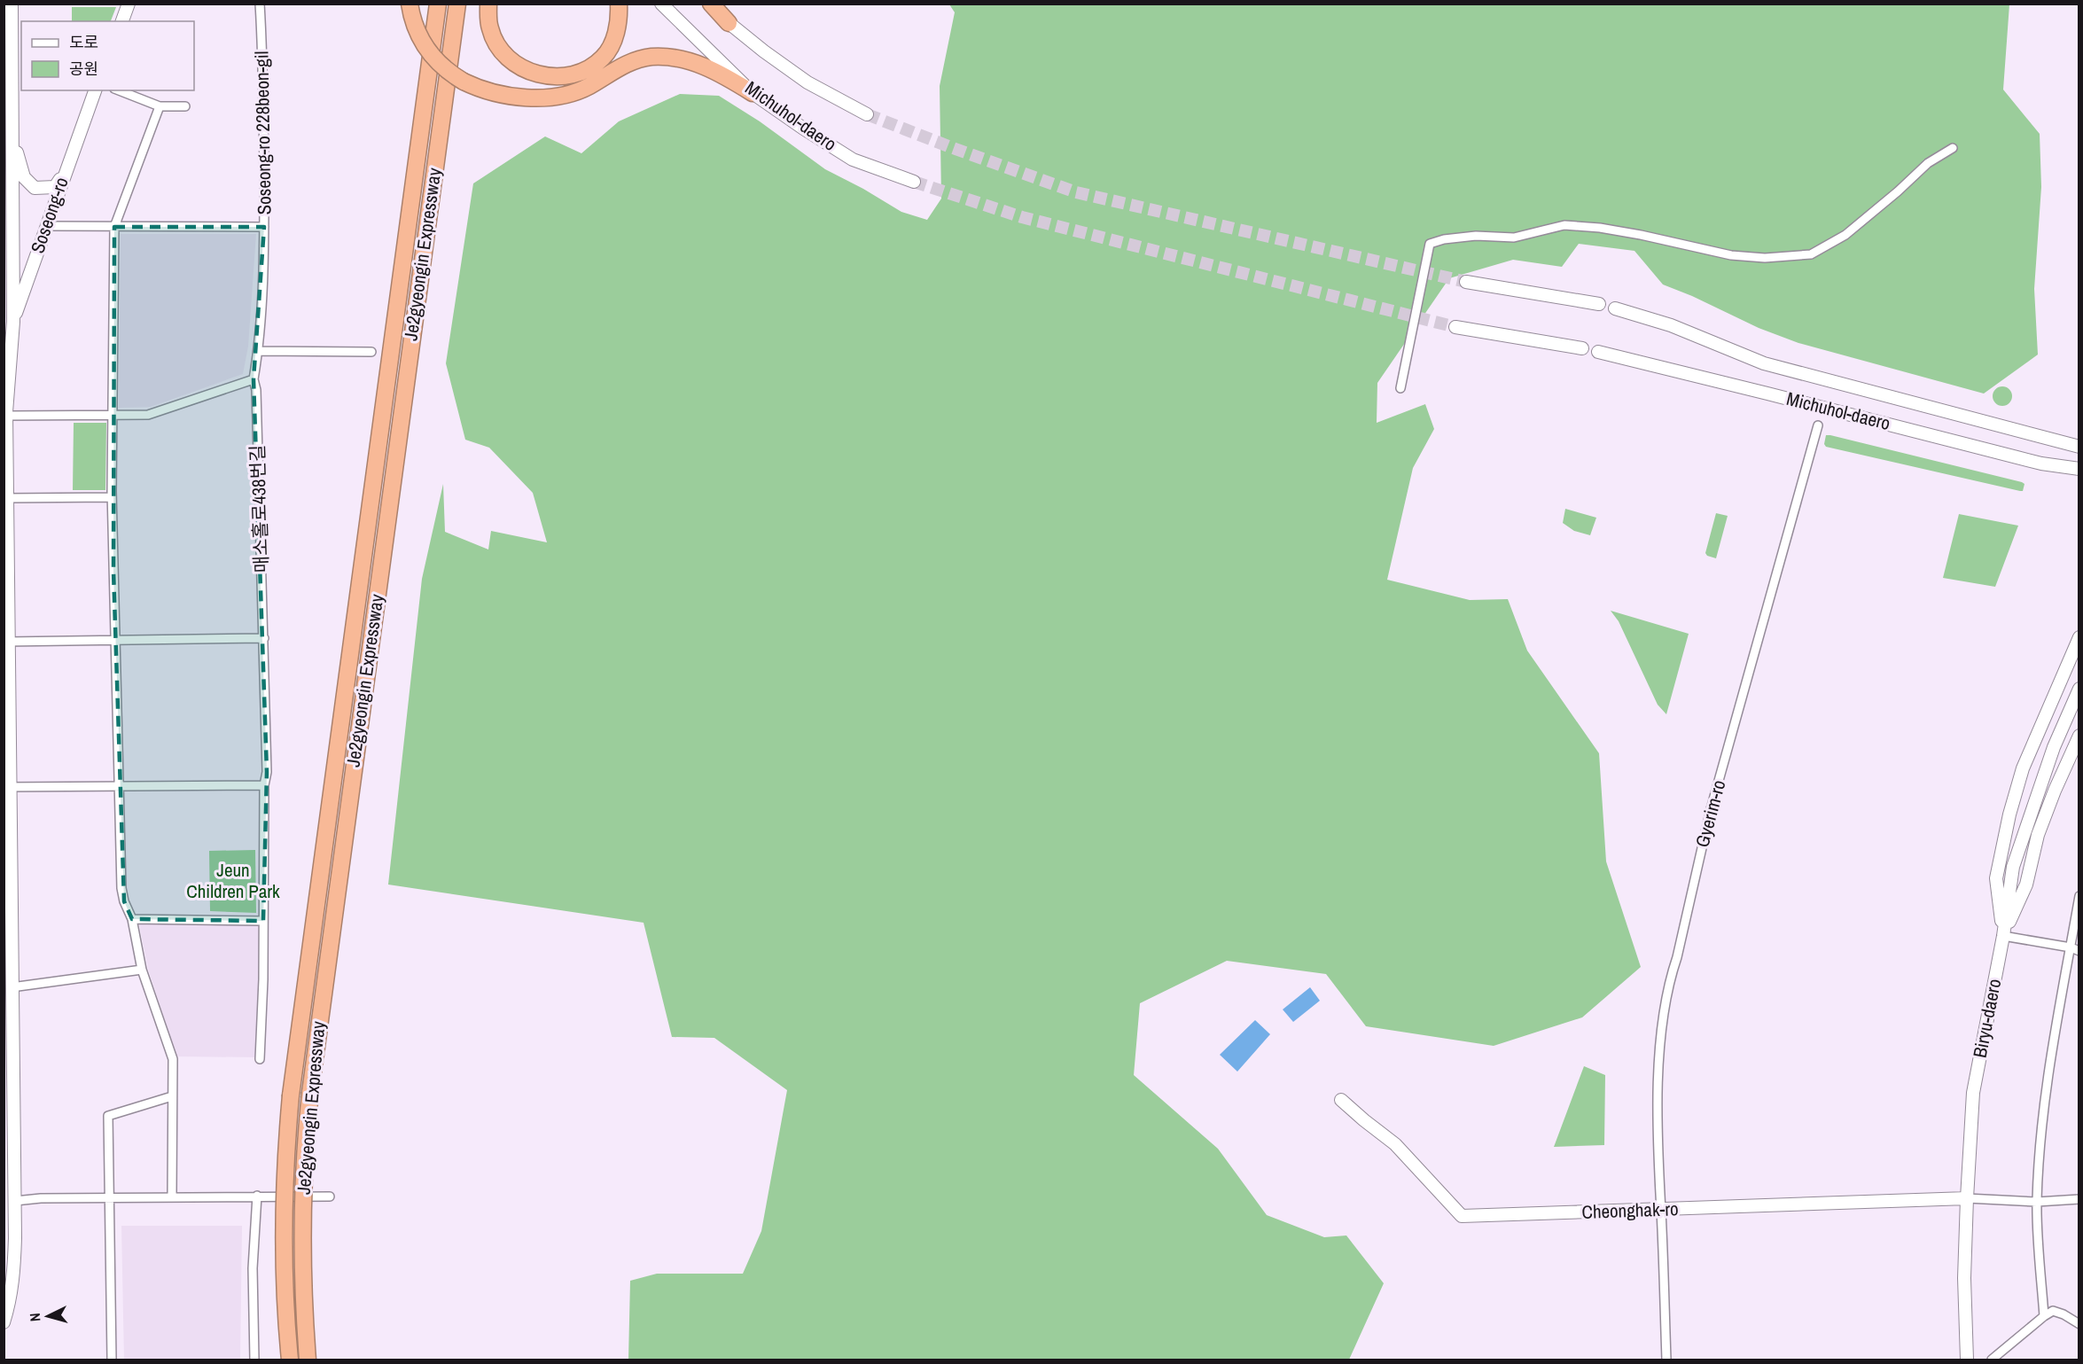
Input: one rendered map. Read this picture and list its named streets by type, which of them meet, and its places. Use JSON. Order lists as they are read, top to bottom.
{
  "streets": {
    "highway": ["Je2gyeongin Expressway"],
    "main road": [
      "Michuhol-daero",
      "Soseong-ro",
      "Biryu-daero",
      "Cheonghak-ro"
    ],
    "street": ["Soseong-ro 228beon-gil", "매소홀로438번길", "Gyerim-ro"]
  },
  "crossings": [
    ["Soseong-ro 228beon-gil", "Soseong-ro"],
    ["Soseong-ro 228beon-gil", "매소홀로438번길"],
    ["Gyerim-ro", "Cheonghak-ro"],
    ["Biryu-daero", "Cheonghak-ro"]
  ],
  "parks": ["Jeun Children Park"],
  "legend": ["도로", "공원"],
  "north": "left"
}
